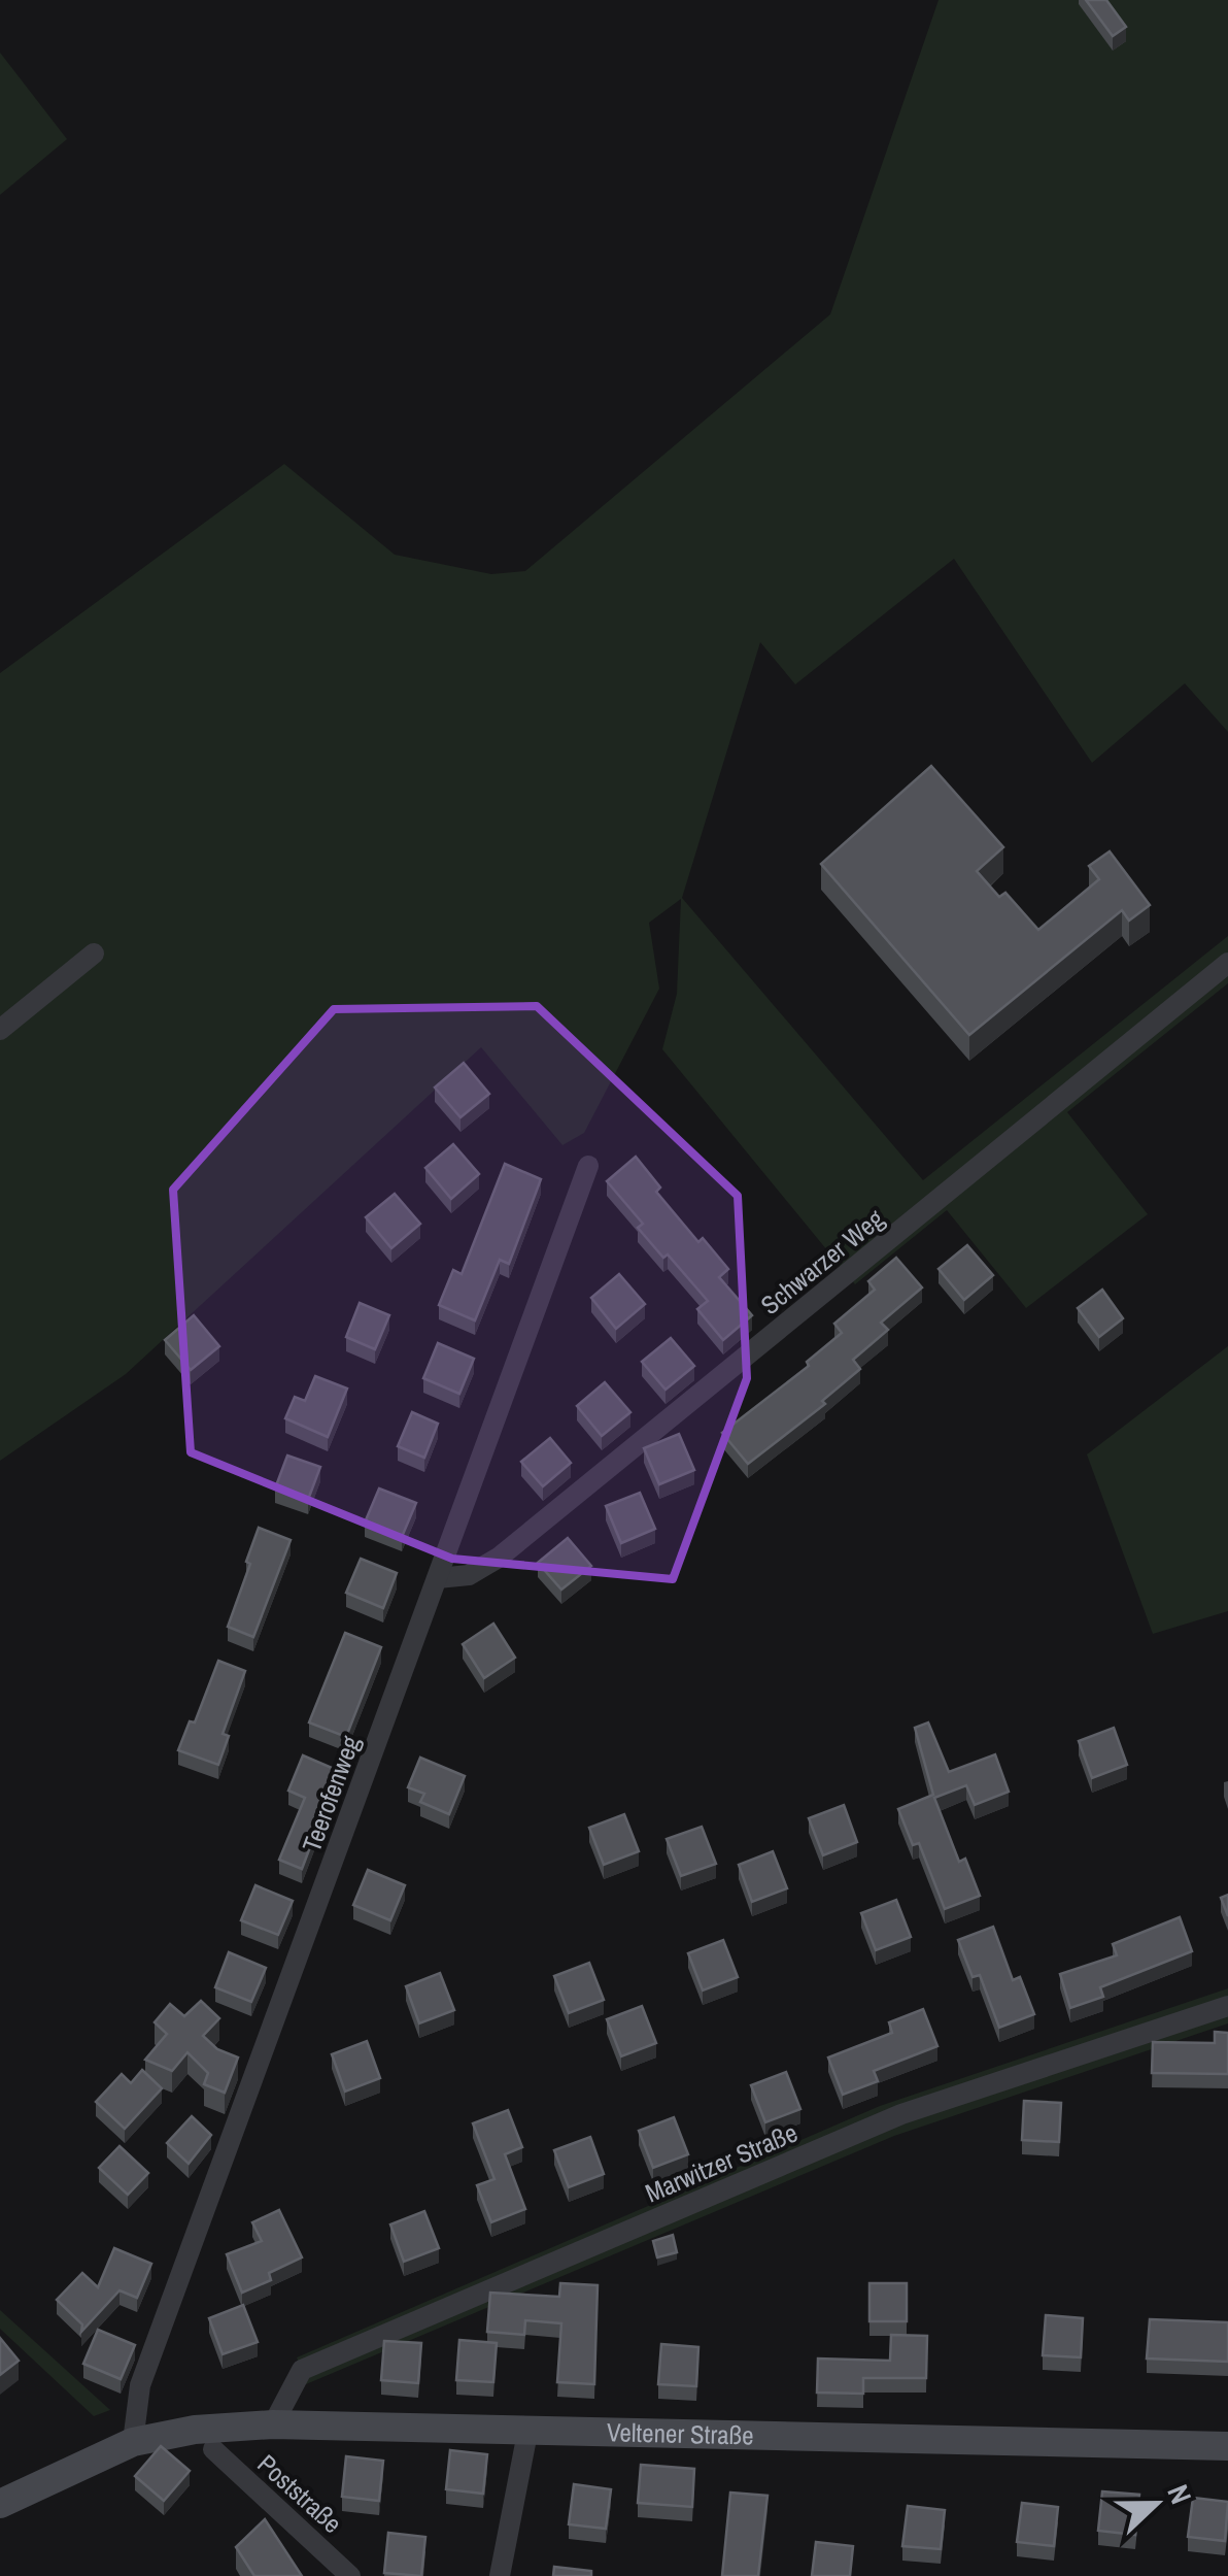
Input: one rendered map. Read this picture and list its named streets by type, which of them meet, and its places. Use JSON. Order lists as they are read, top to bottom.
{
  "streets": {
    "main road": ["Veltener Straße"],
    "street": [
      "Schwarzer Weg",
      "Teerofenweg",
      "Marwitzer Straße",
      "Poststraße"
    ]
  },
  "crossings": [
    ["Schwarzer Weg", "Teerofenweg"],
    ["Teerofenweg", "Veltener Straße"],
    ["Marwitzer Straße", "Veltener Straße"]
  ],
  "north": "right"
}
